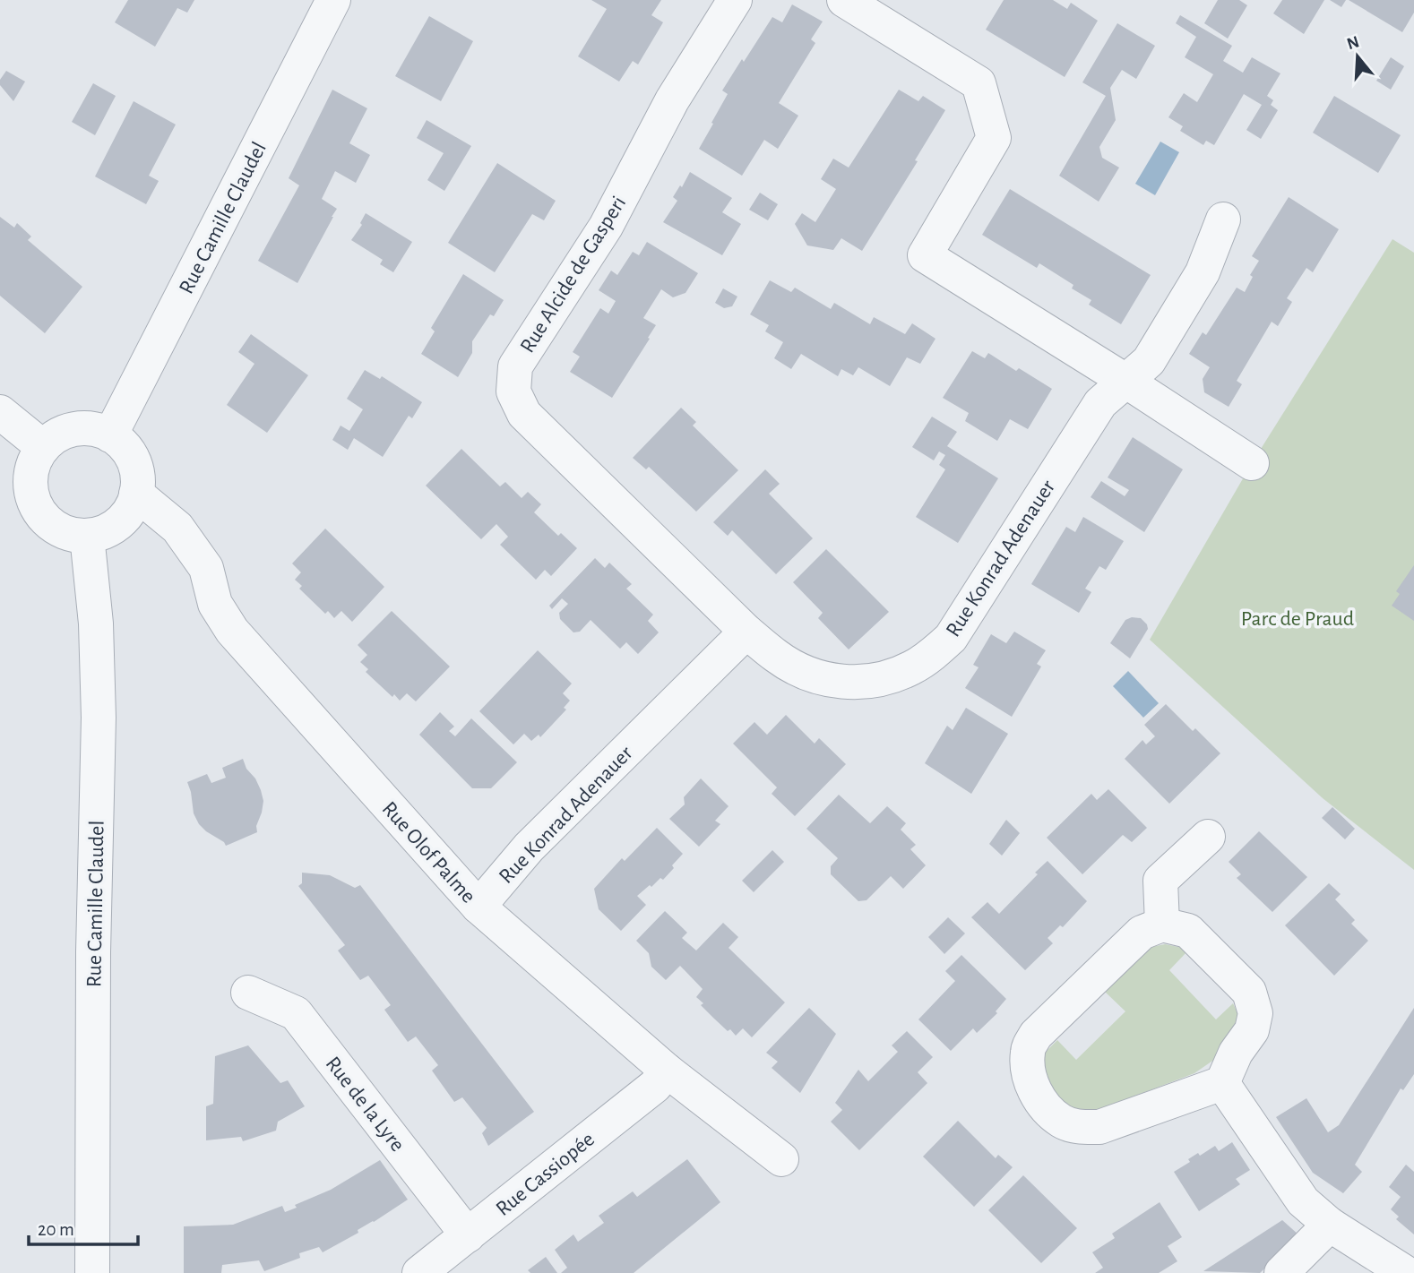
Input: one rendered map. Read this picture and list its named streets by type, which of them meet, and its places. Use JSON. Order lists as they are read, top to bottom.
{
  "streets": {
    "street": [
      "Rue Camille Claudel",
      "Rue Alcide de Gasperi",
      "Rue Konrad Adenauer",
      "Rue Olof Palme",
      "Rue de la Lyre",
      "Rue Cassiopée"
    ]
  },
  "crossings": [
    ["Rue Camille Claudel", "Rue Olof Palme"],
    ["Rue Alcide de Gasperi", "Rue Konrad Adenauer"],
    ["Rue Konrad Adenauer", "Rue Olof Palme"],
    ["Rue Olof Palme", "Rue Cassiopée"],
    ["Rue de la Lyre", "Rue Cassiopée"]
  ],
  "parks": ["Parc de Praud"],
  "scale_bar": "20 m",
  "north": "top"
}
